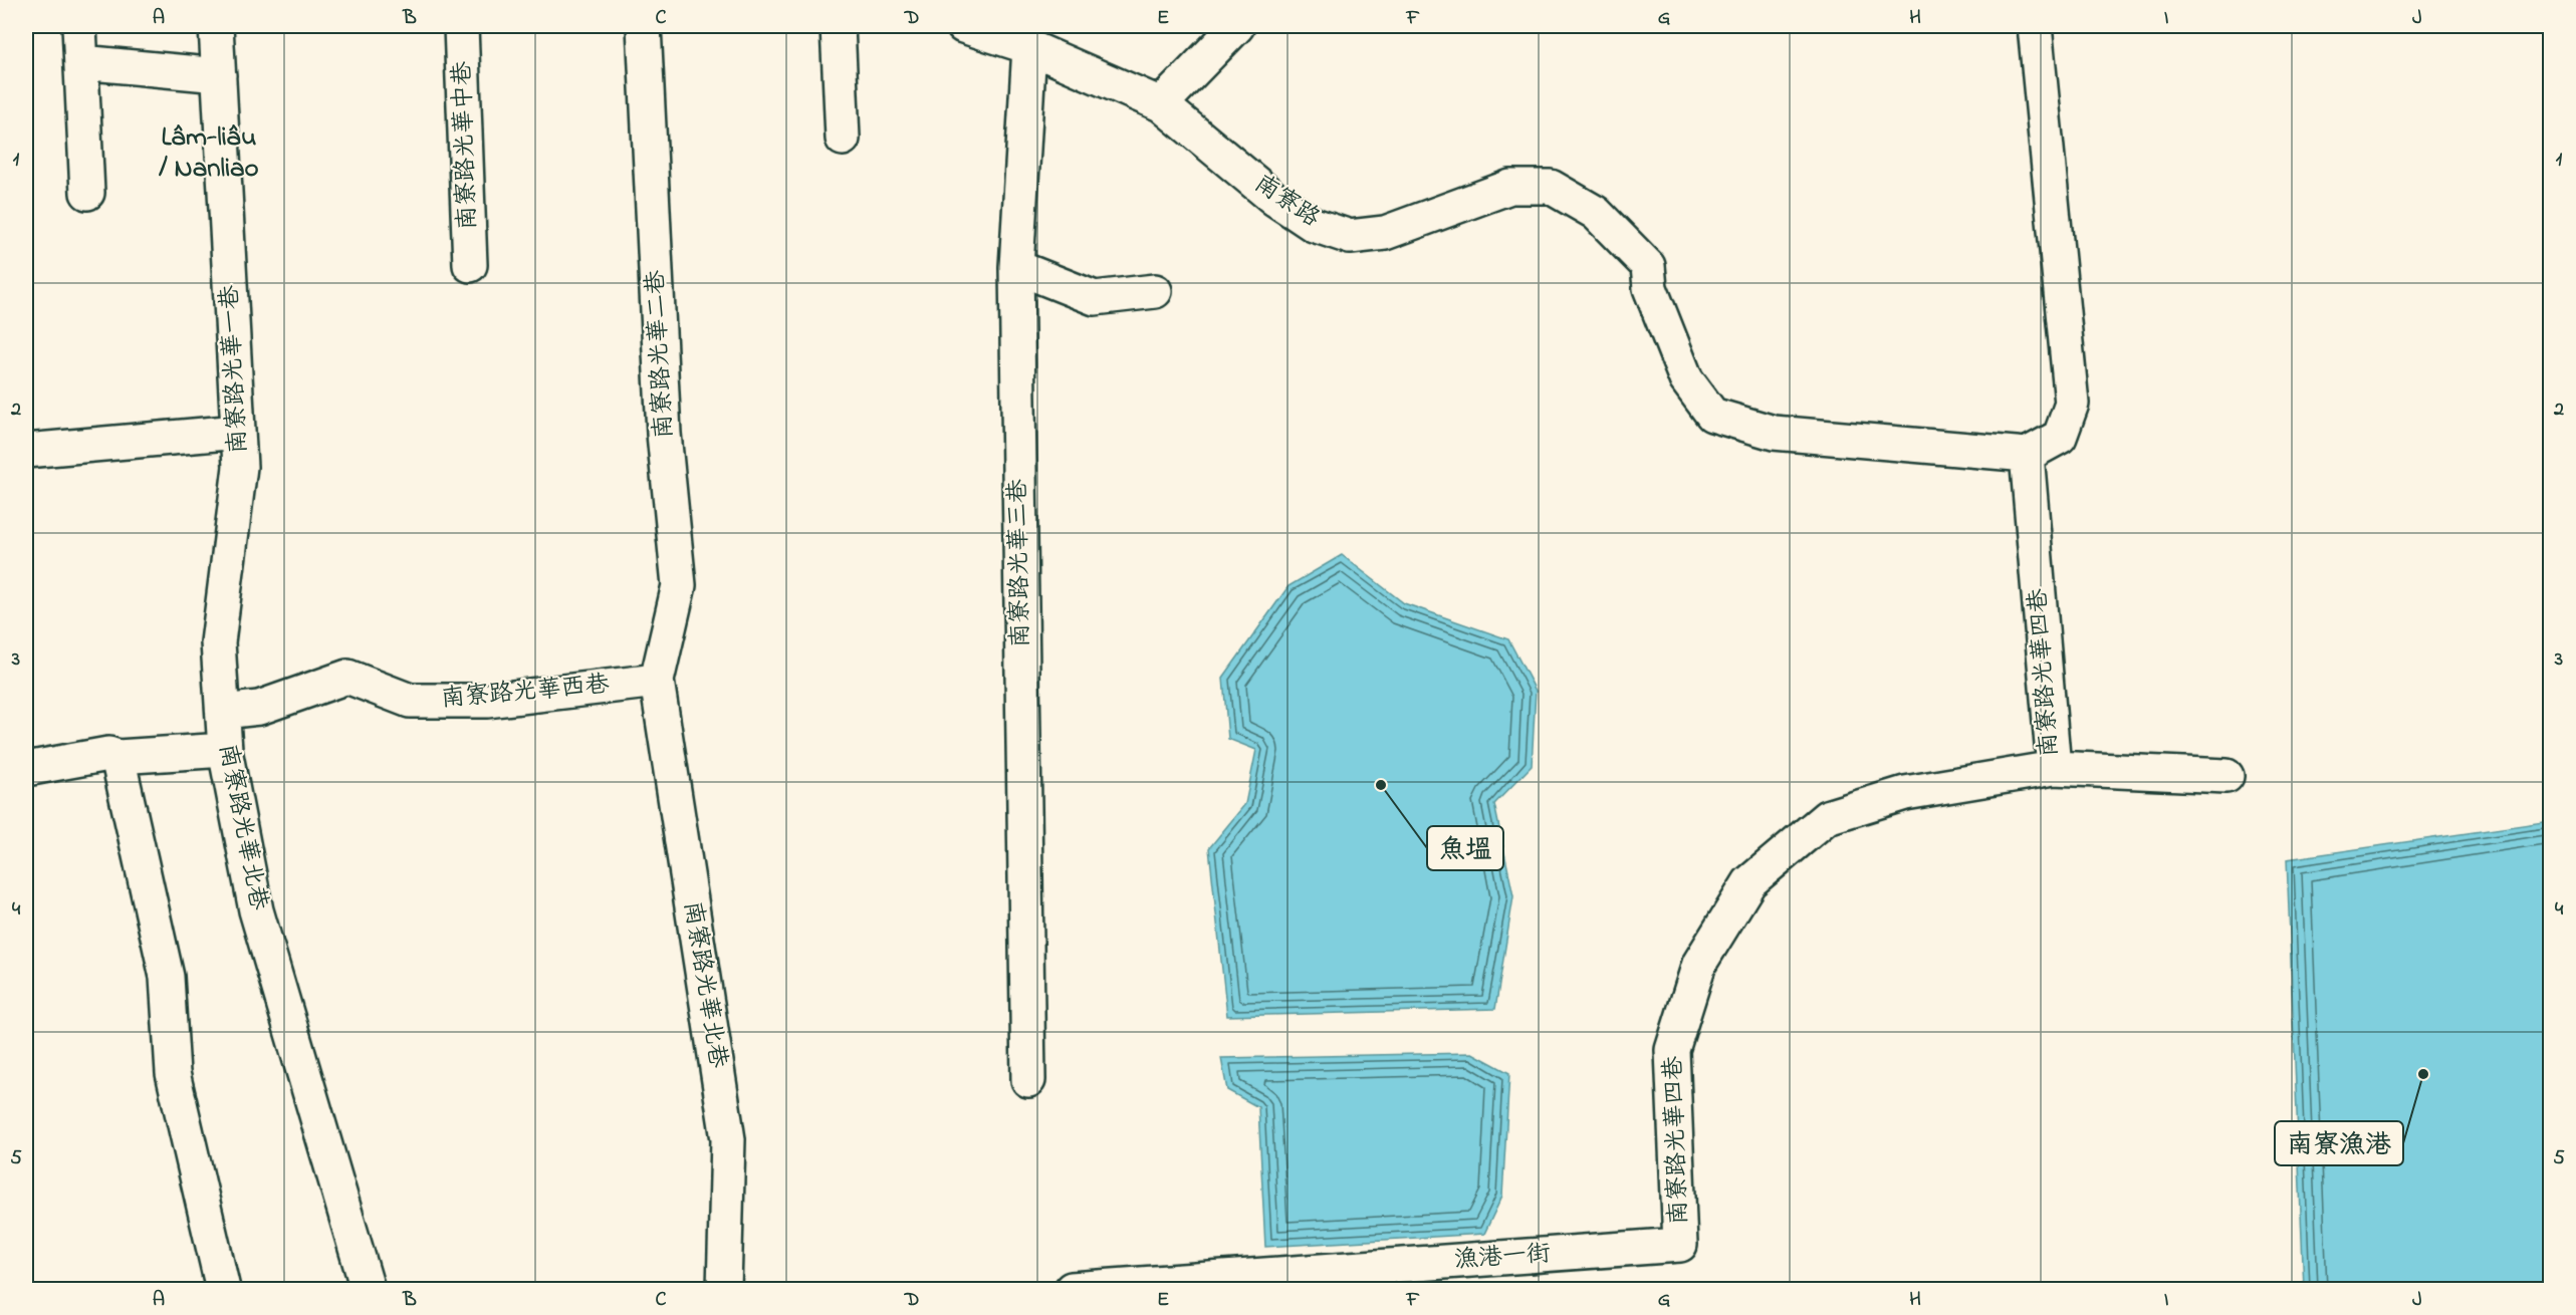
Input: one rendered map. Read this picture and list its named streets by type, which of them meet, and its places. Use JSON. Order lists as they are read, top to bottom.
{
  "streets": {
    "street": [
      "南寮路光華中巷",
      "南寮路",
      "南寮路光華二巷",
      "南寮路光華一巷",
      "南寮路光華三巷",
      "南寮路光華四巷",
      "南寮路光華西巷",
      "南寮路光華北巷",
      "漁港一街"
    ]
  },
  "crossings": [
    ["南寮路", "南寮路光華三巷"],
    ["南寮路", "南寮路光華四巷"],
    ["南寮路光華二巷", "南寮路光華西巷"],
    ["南寮路光華二巷", "南寮路光華北巷"],
    ["南寮路光華一巷", "南寮路光華西巷"],
    ["南寮路光華一巷", "南寮路光華北巷"],
    ["南寮路光華四巷", "漁港一街"],
    ["南寮路光華西巷", "南寮路光華北巷"]
  ],
  "districts": ["Lâm-liâu / Nanliao"],
  "places": ["魚塭", "南寮漁港"],
  "grid": {
    "columns": [
      "A",
      "B",
      "C",
      "D",
      "E",
      "F",
      "G",
      "H",
      "I",
      "J"
    ],
    "rows": [
      "1",
      "2",
      "3",
      "4",
      "5"
    ]
  }
}
